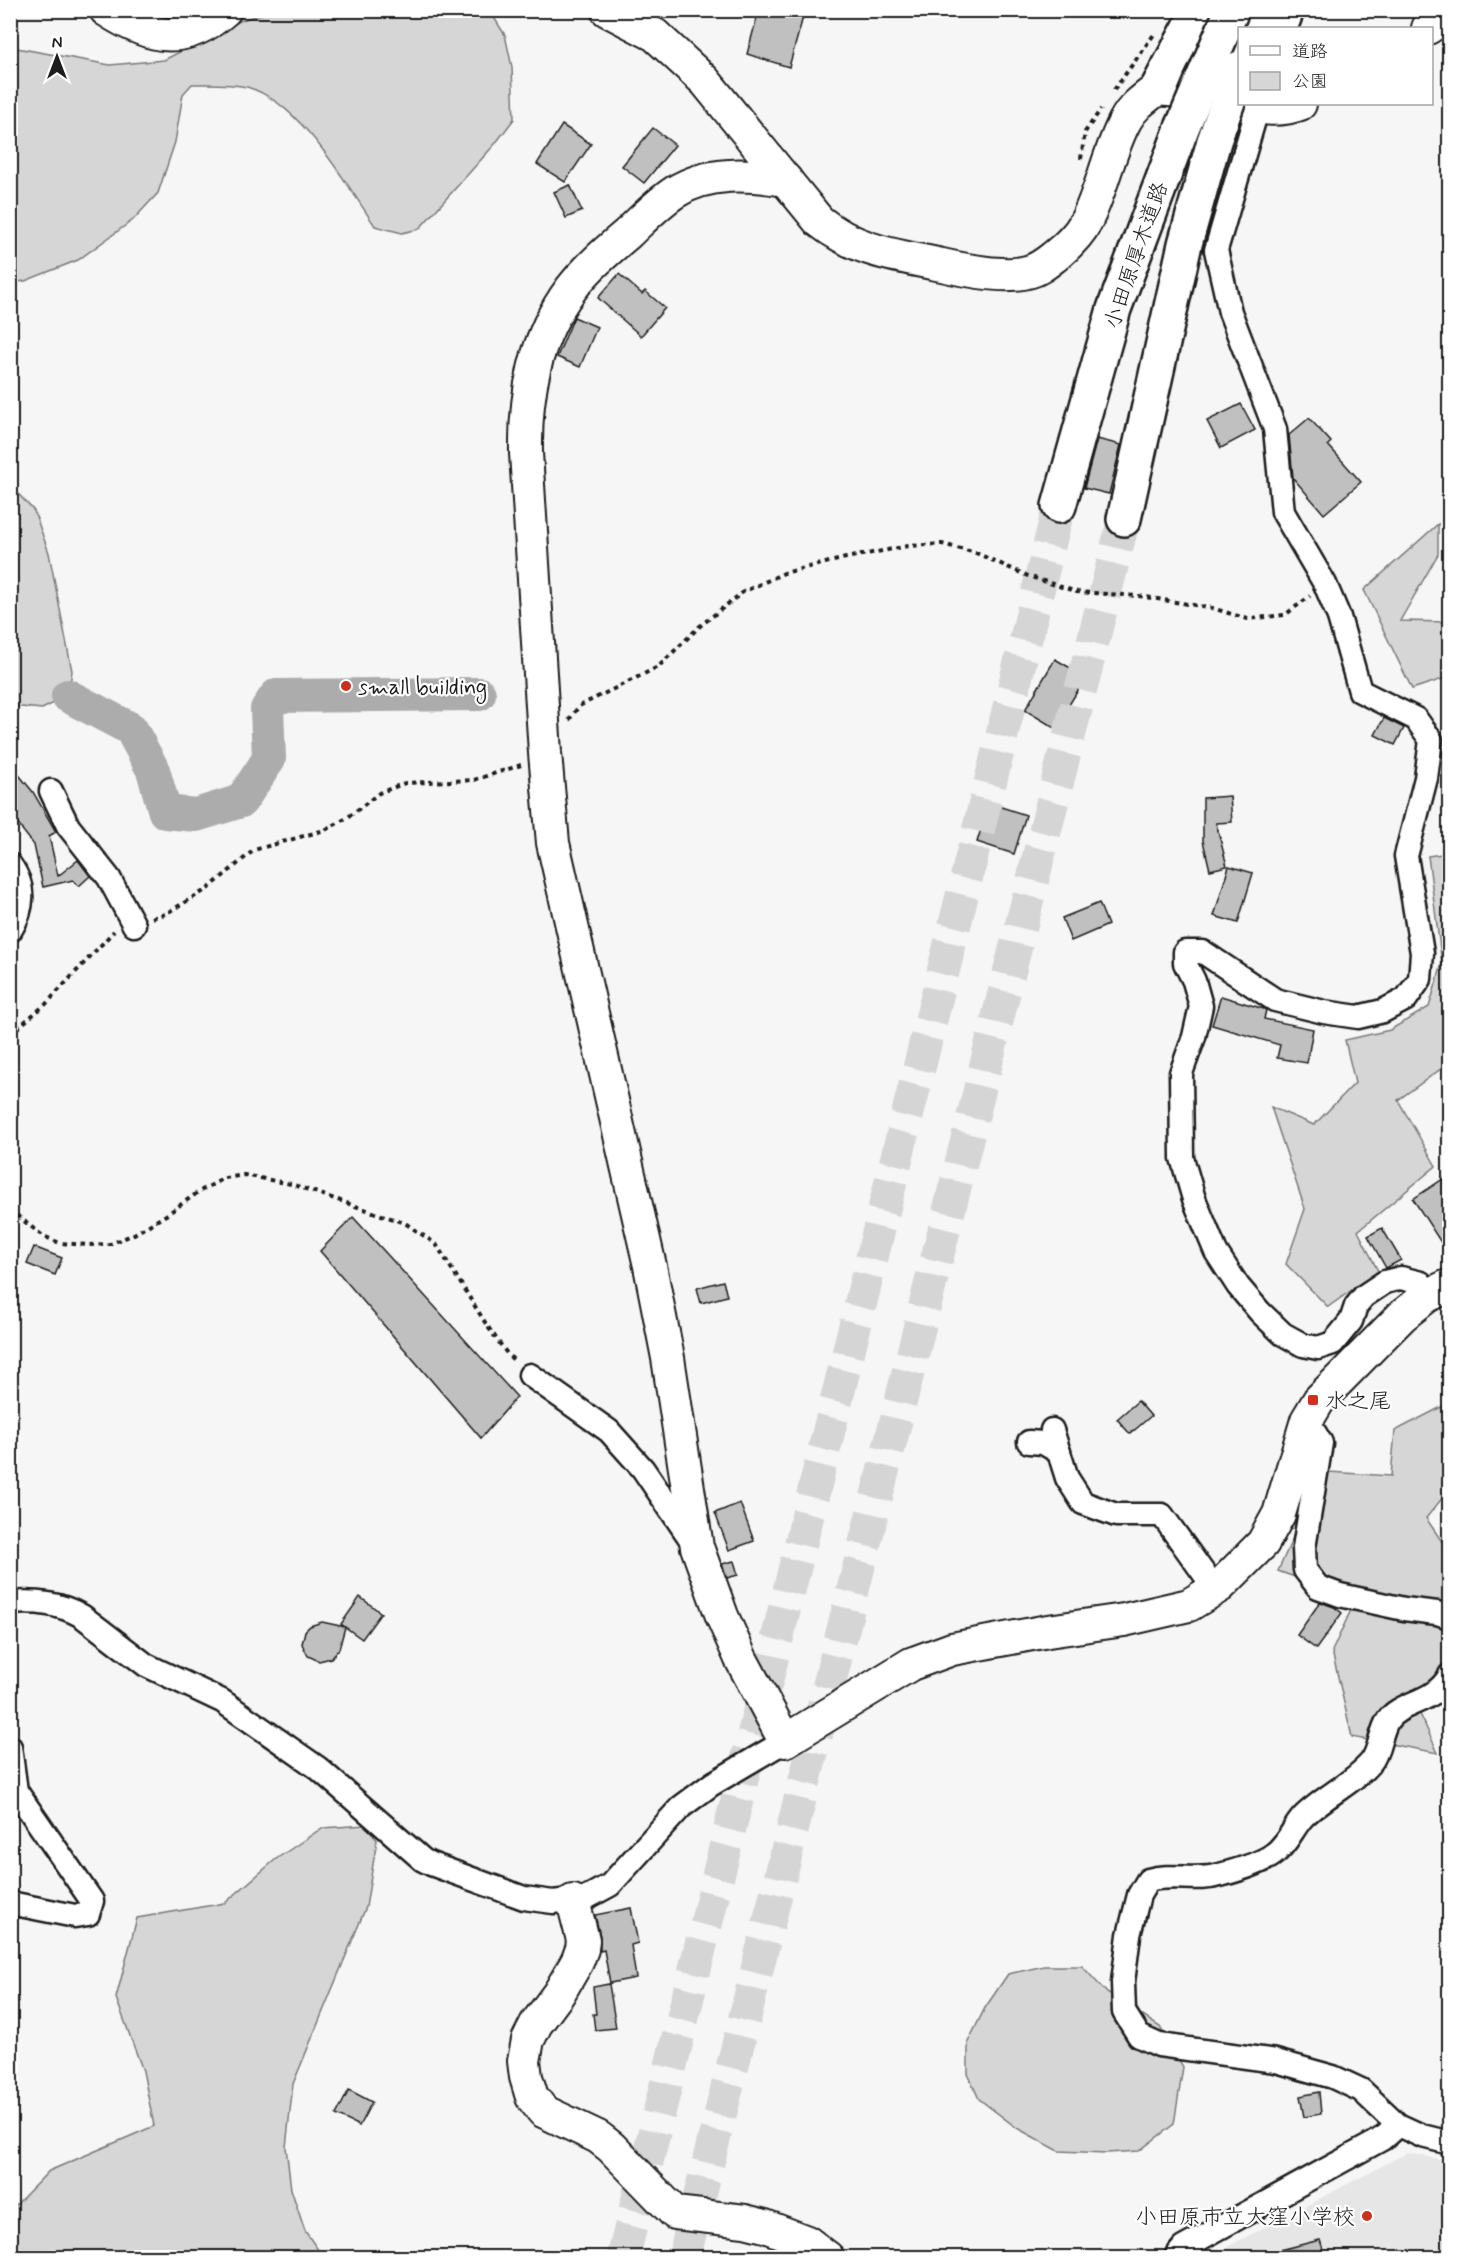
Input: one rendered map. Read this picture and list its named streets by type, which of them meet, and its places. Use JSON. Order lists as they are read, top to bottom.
{
  "streets": {
    "highway": ["小田原厚木道路"]
  },
  "places": {
    "other": ["small building", "小田原市立大窪小学校"],
    "transit": ["水之尾"]
  },
  "legend": ["道路", "公園"],
  "north": "top"
}
